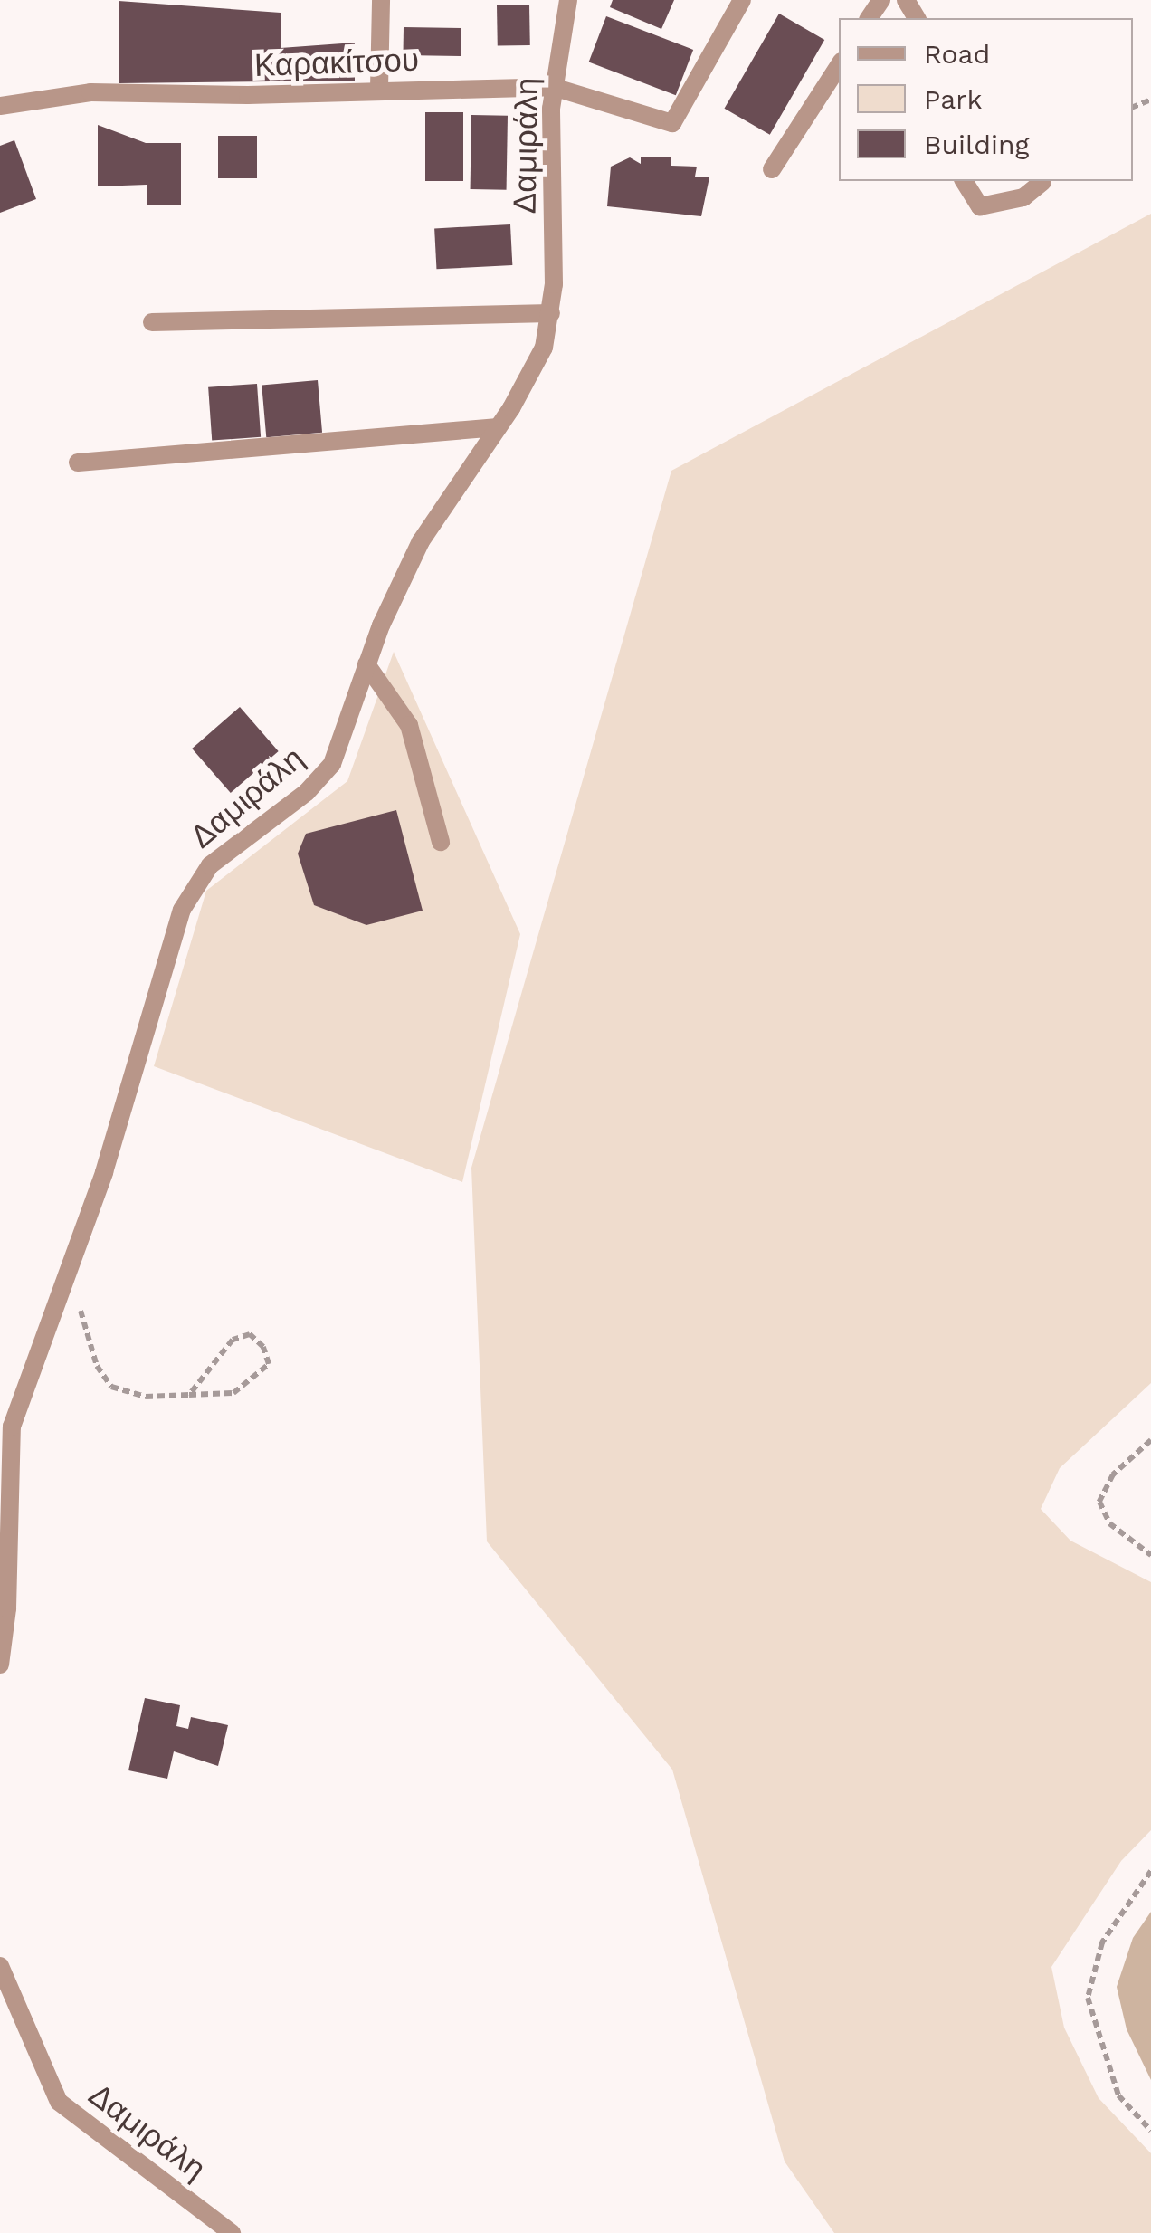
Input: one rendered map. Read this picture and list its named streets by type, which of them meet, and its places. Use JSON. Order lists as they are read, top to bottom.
{
  "streets": {
    "street": ["Καρακίτσου", "Δαμιράλη"]
  },
  "crossings": [
    ["Καρακίτσου", "Δαμιράλη"]
  ],
  "legend": ["Road", "Park", "Building"]
}
